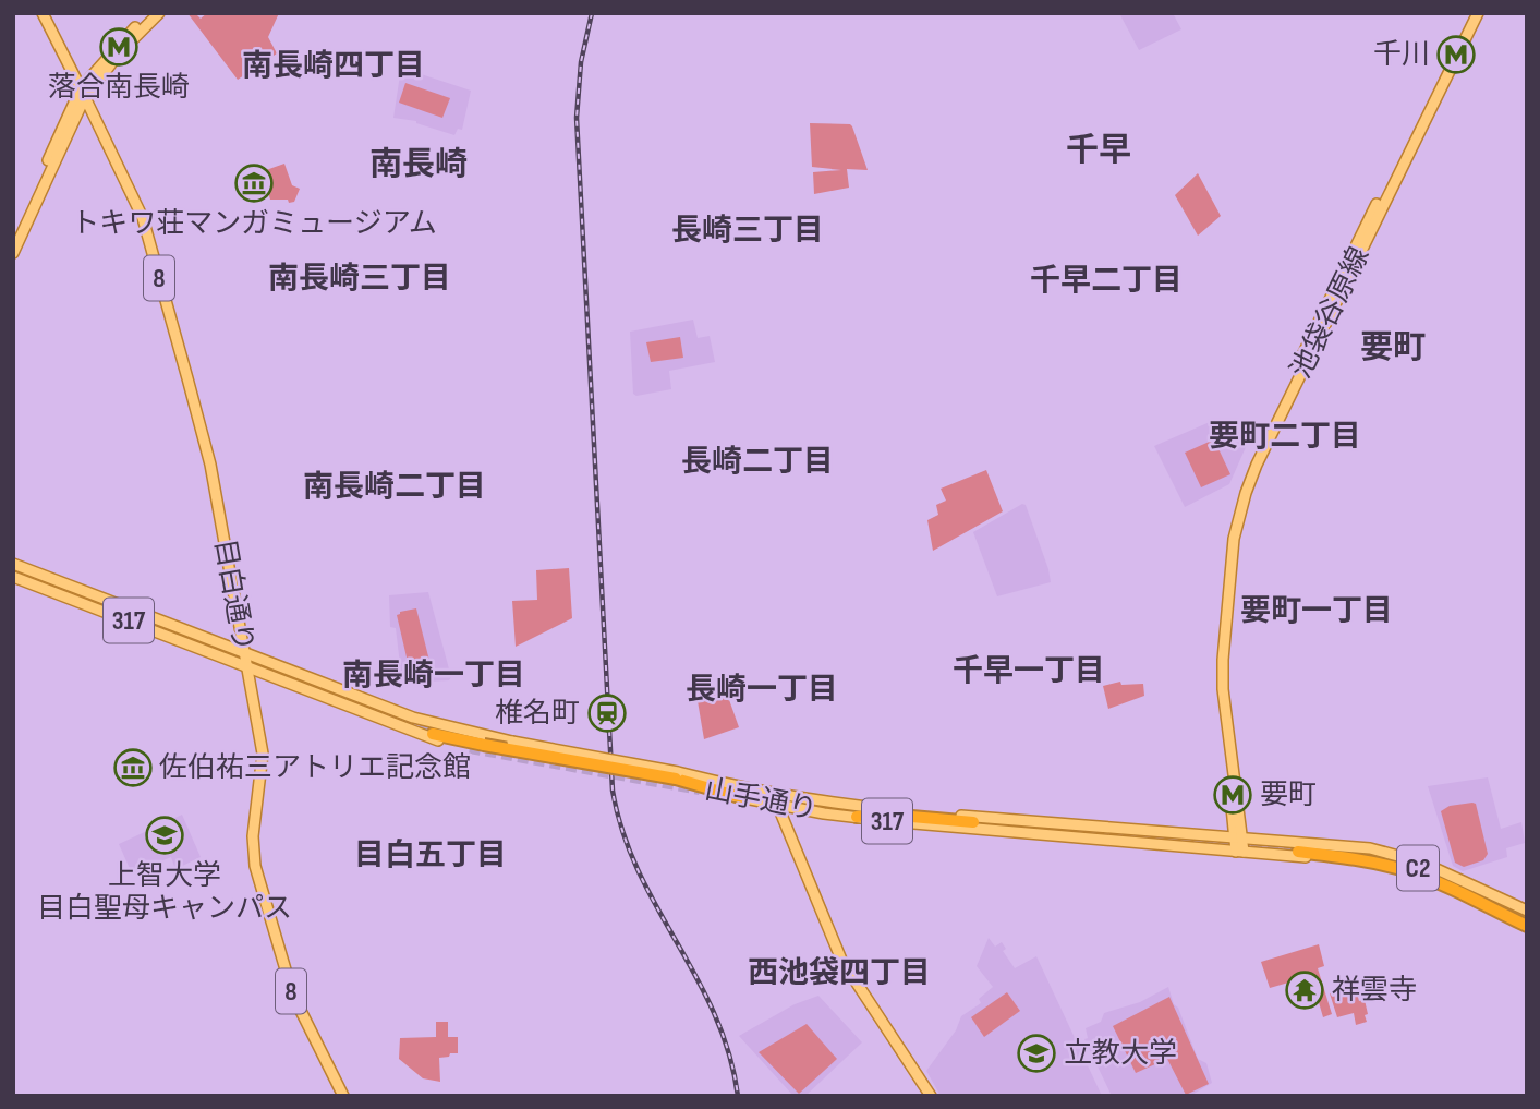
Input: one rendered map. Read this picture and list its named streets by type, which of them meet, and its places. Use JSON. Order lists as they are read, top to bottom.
{
  "streets": {
    "highway": ["C2"],
    "main road": [
      "8",
      "池袋谷原線",
      "目白通り",
      "317",
      "山手通り"
    ]
  },
  "crossings": [
    ["池袋谷原線", "山手通り"],
    ["目白通り", "317"],
    ["目白通り", "山手通り"],
    ["山手通り", "C2"]
  ],
  "districts": [
    "南長崎四丁目",
    "千早",
    "南長崎",
    "長崎三丁目",
    "南長崎三丁目",
    "千早二丁目",
    "要町",
    "要町二丁目",
    "長崎二丁目",
    "南長崎二丁目",
    "要町一丁目",
    "千早一丁目",
    "南長崎一丁目",
    "長崎一丁目",
    "目白五丁目",
    "西池袋四丁目"
  ],
  "places": {
    "metro station": ["落合南長崎", "千川", "要町"],
    "museum": ["トキワ荘マンガミュージアム", "佐伯祐三アトリエ記念館"],
    "station": ["椎名町"],
    "school or university": ["上智大学 目白聖母キャンパス", "立教大学"],
    "temple": ["祥雲寺"]
  }
}
